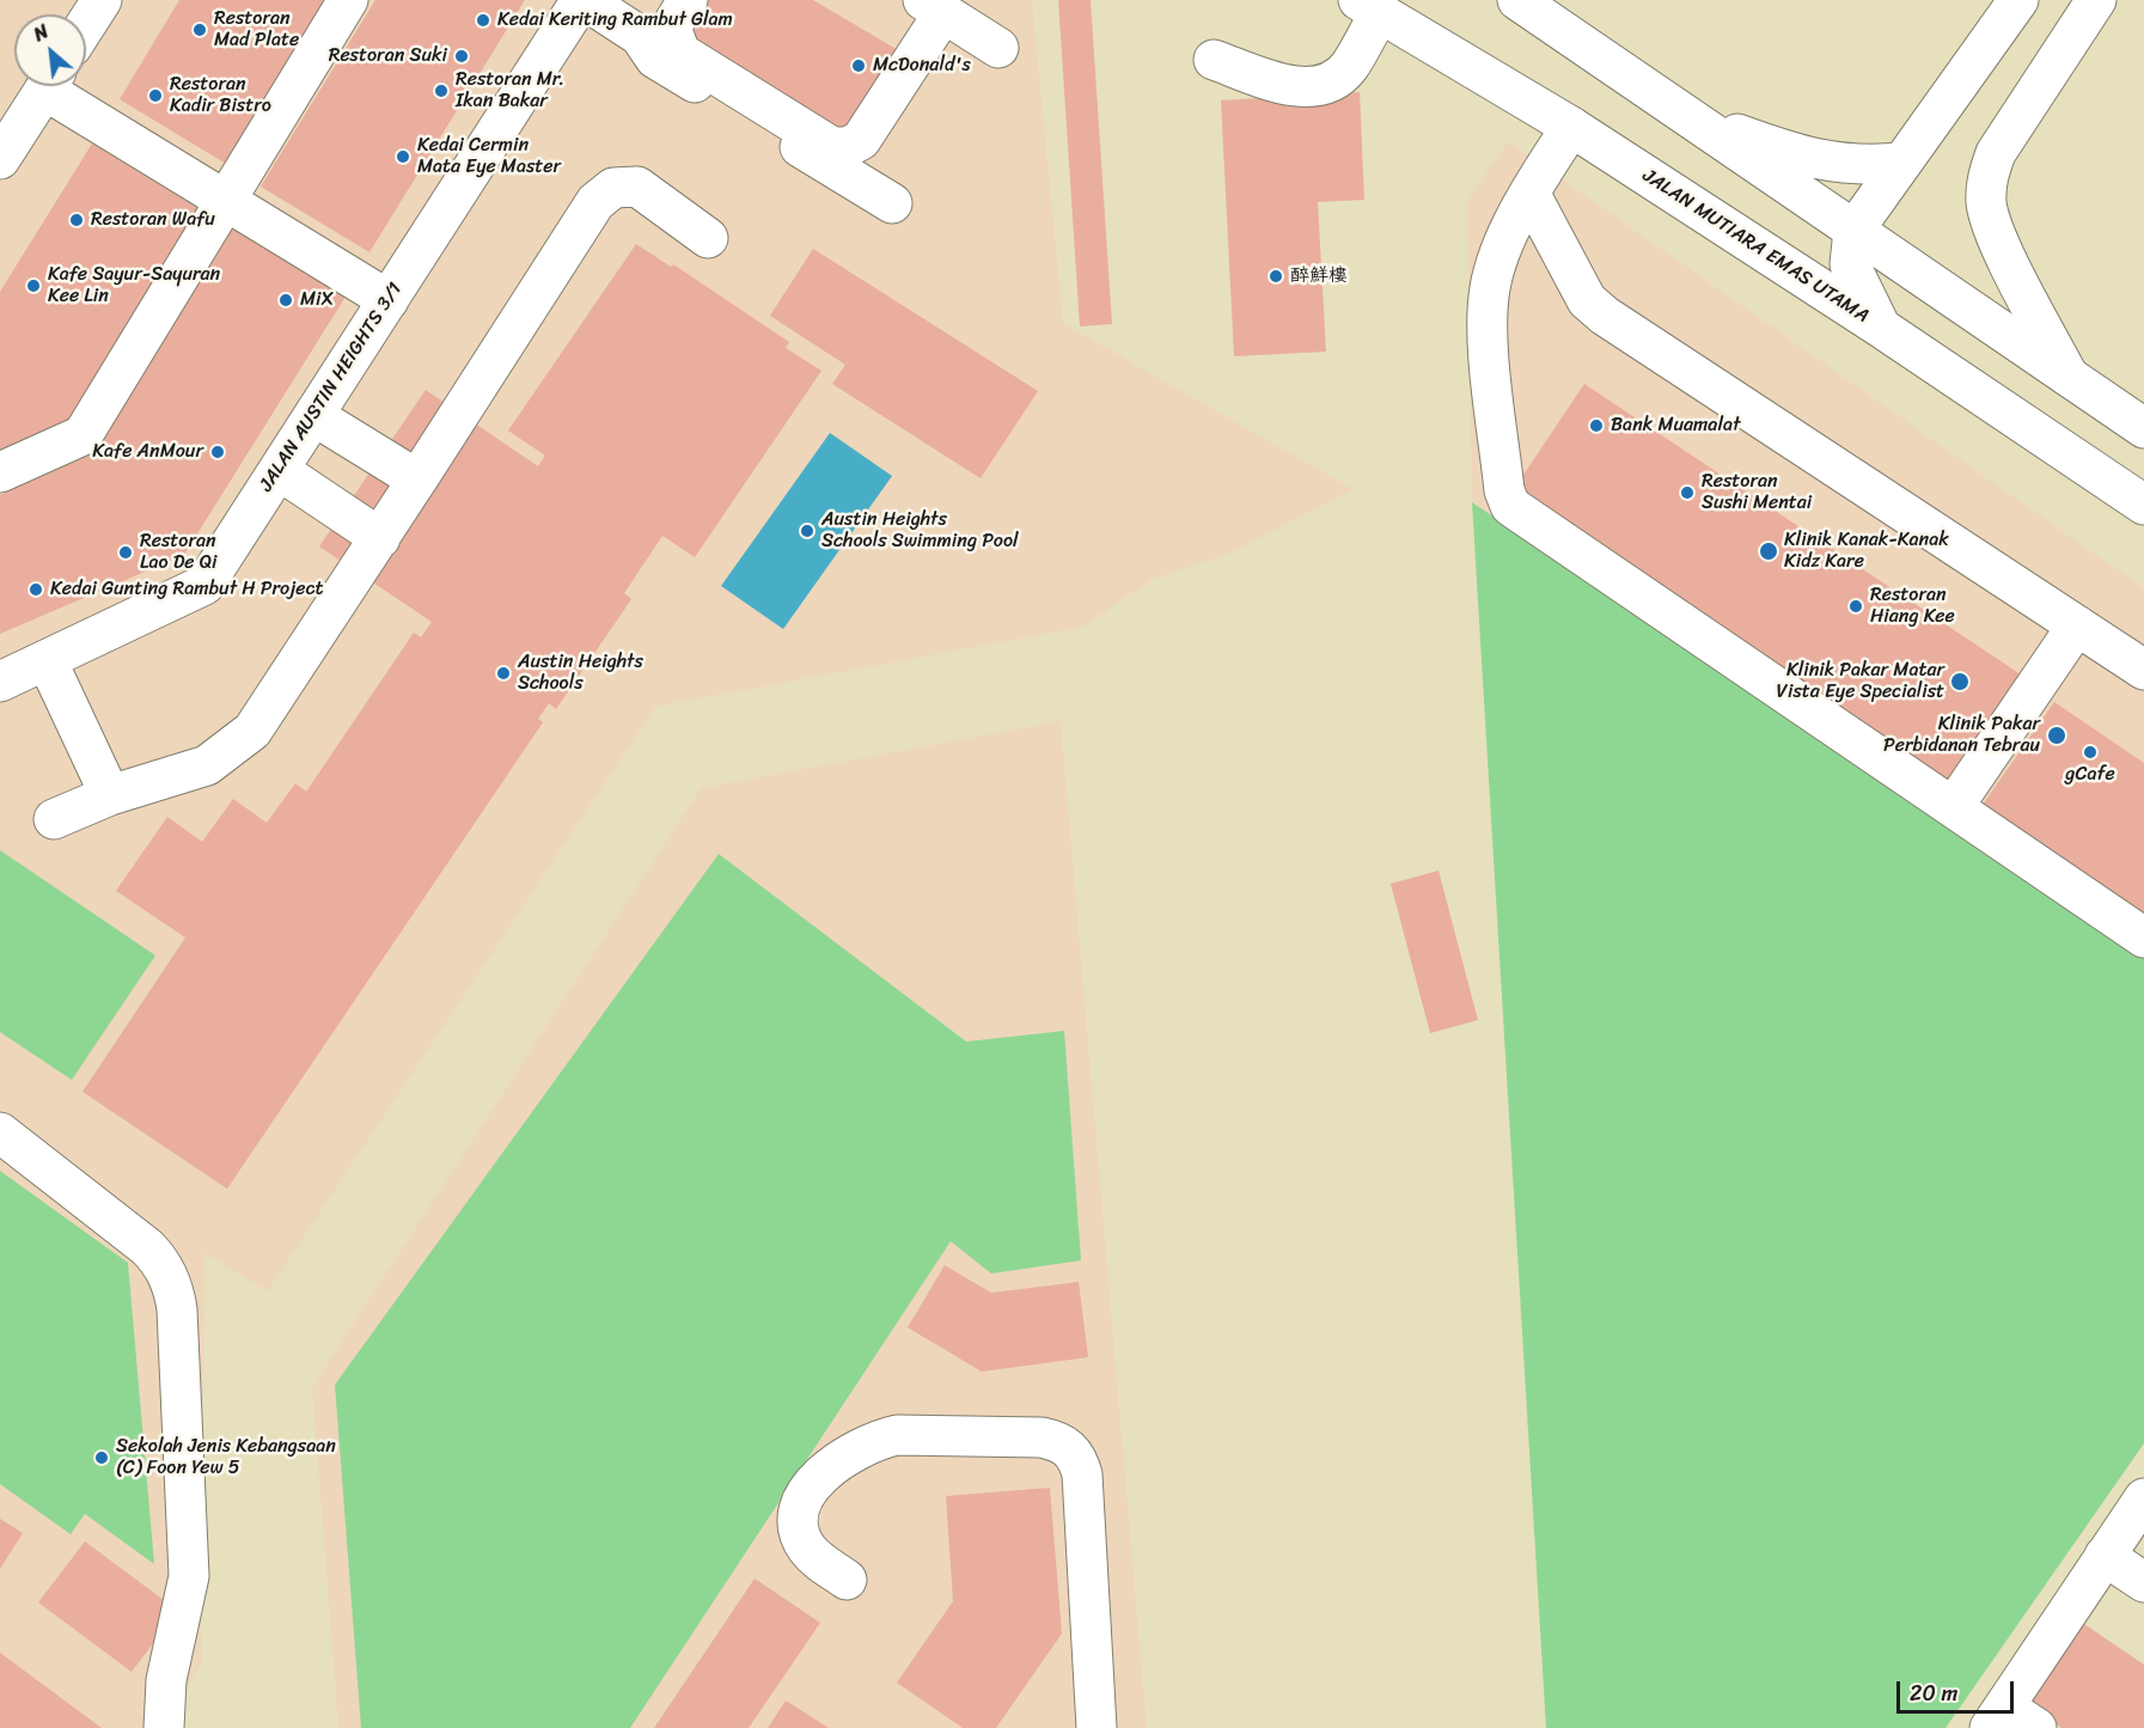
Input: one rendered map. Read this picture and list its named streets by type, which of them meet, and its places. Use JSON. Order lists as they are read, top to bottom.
{
  "streets": {
    "street": ["JALAN MUTIARA EMAS UTAMA", "JALAN AUSTIN HEIGHTS 3/1"]
  },
  "places": [
    "Kedai Keriting Rambut Glam",
    "Restoran Mad Plate",
    "Restoran Suki",
    "McDonald's",
    "Restoran Mr. Ikan Bakar",
    "Restoran Kadir Bistro",
    "Kedai Cermin Mata Eye Master",
    "Restoran Wafu",
    "醉鮮樓",
    "Kafe Sayur-Sayuran Kee Lin",
    "MiX",
    "Bank Muamalat",
    "Kafe AnMour",
    "Restoran Sushi Mentai",
    "Austin Heights Schools Swimming Pool",
    "Klinik Kanak-Kanak Kidz Kare",
    "Restoran Lao De Qi",
    "Kedai Gunting Rambut H Project",
    "Restoran Hiang Kee",
    "Austin Heights Schools",
    "Klinik Pakar Matar Vista Eye Specialist",
    "Klinik Pakar Perbidanan Tebrau",
    "gCafe",
    "Sekolah Jenis Kebangsaan (C) Foon Yew 5"
  ],
  "scale_bar": "20 m",
  "north": "top left"
}
